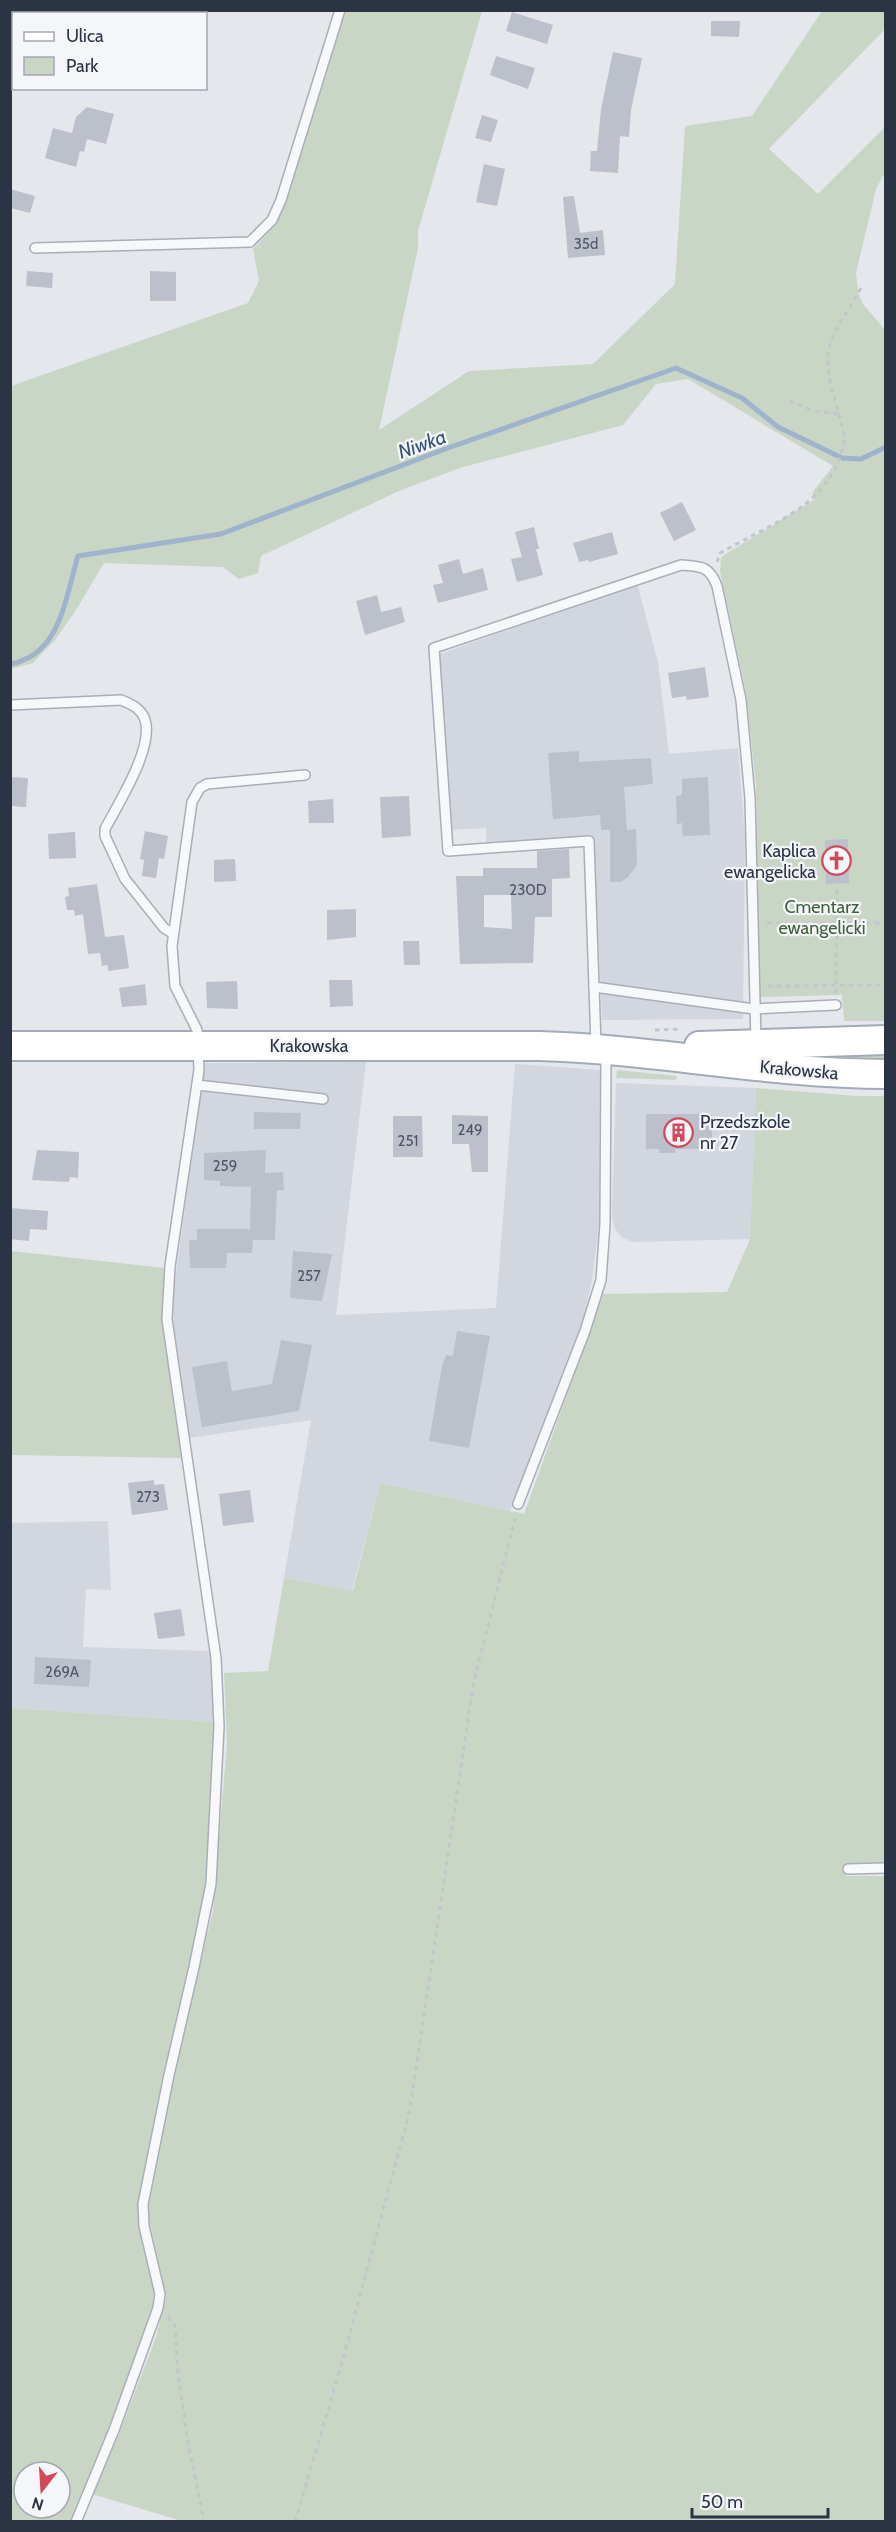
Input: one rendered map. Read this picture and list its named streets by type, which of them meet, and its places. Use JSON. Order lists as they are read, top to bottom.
{
  "streets": {
    "main road": ["Krakowska"]
  },
  "water": ["Niwka"],
  "parks": ["Cmentarz ewangelicki"],
  "places": {
    "church": ["Kaplica ewangelicka"],
    "building": ["Przedszkole nr 27"]
  },
  "house_numbers": [
    "35d",
    "230D",
    "249",
    "251",
    "259",
    "257",
    "273",
    "269A"
  ],
  "legend": ["Ulica", "Park"],
  "scale_bar": "50 m",
  "north": "bottom"
}
